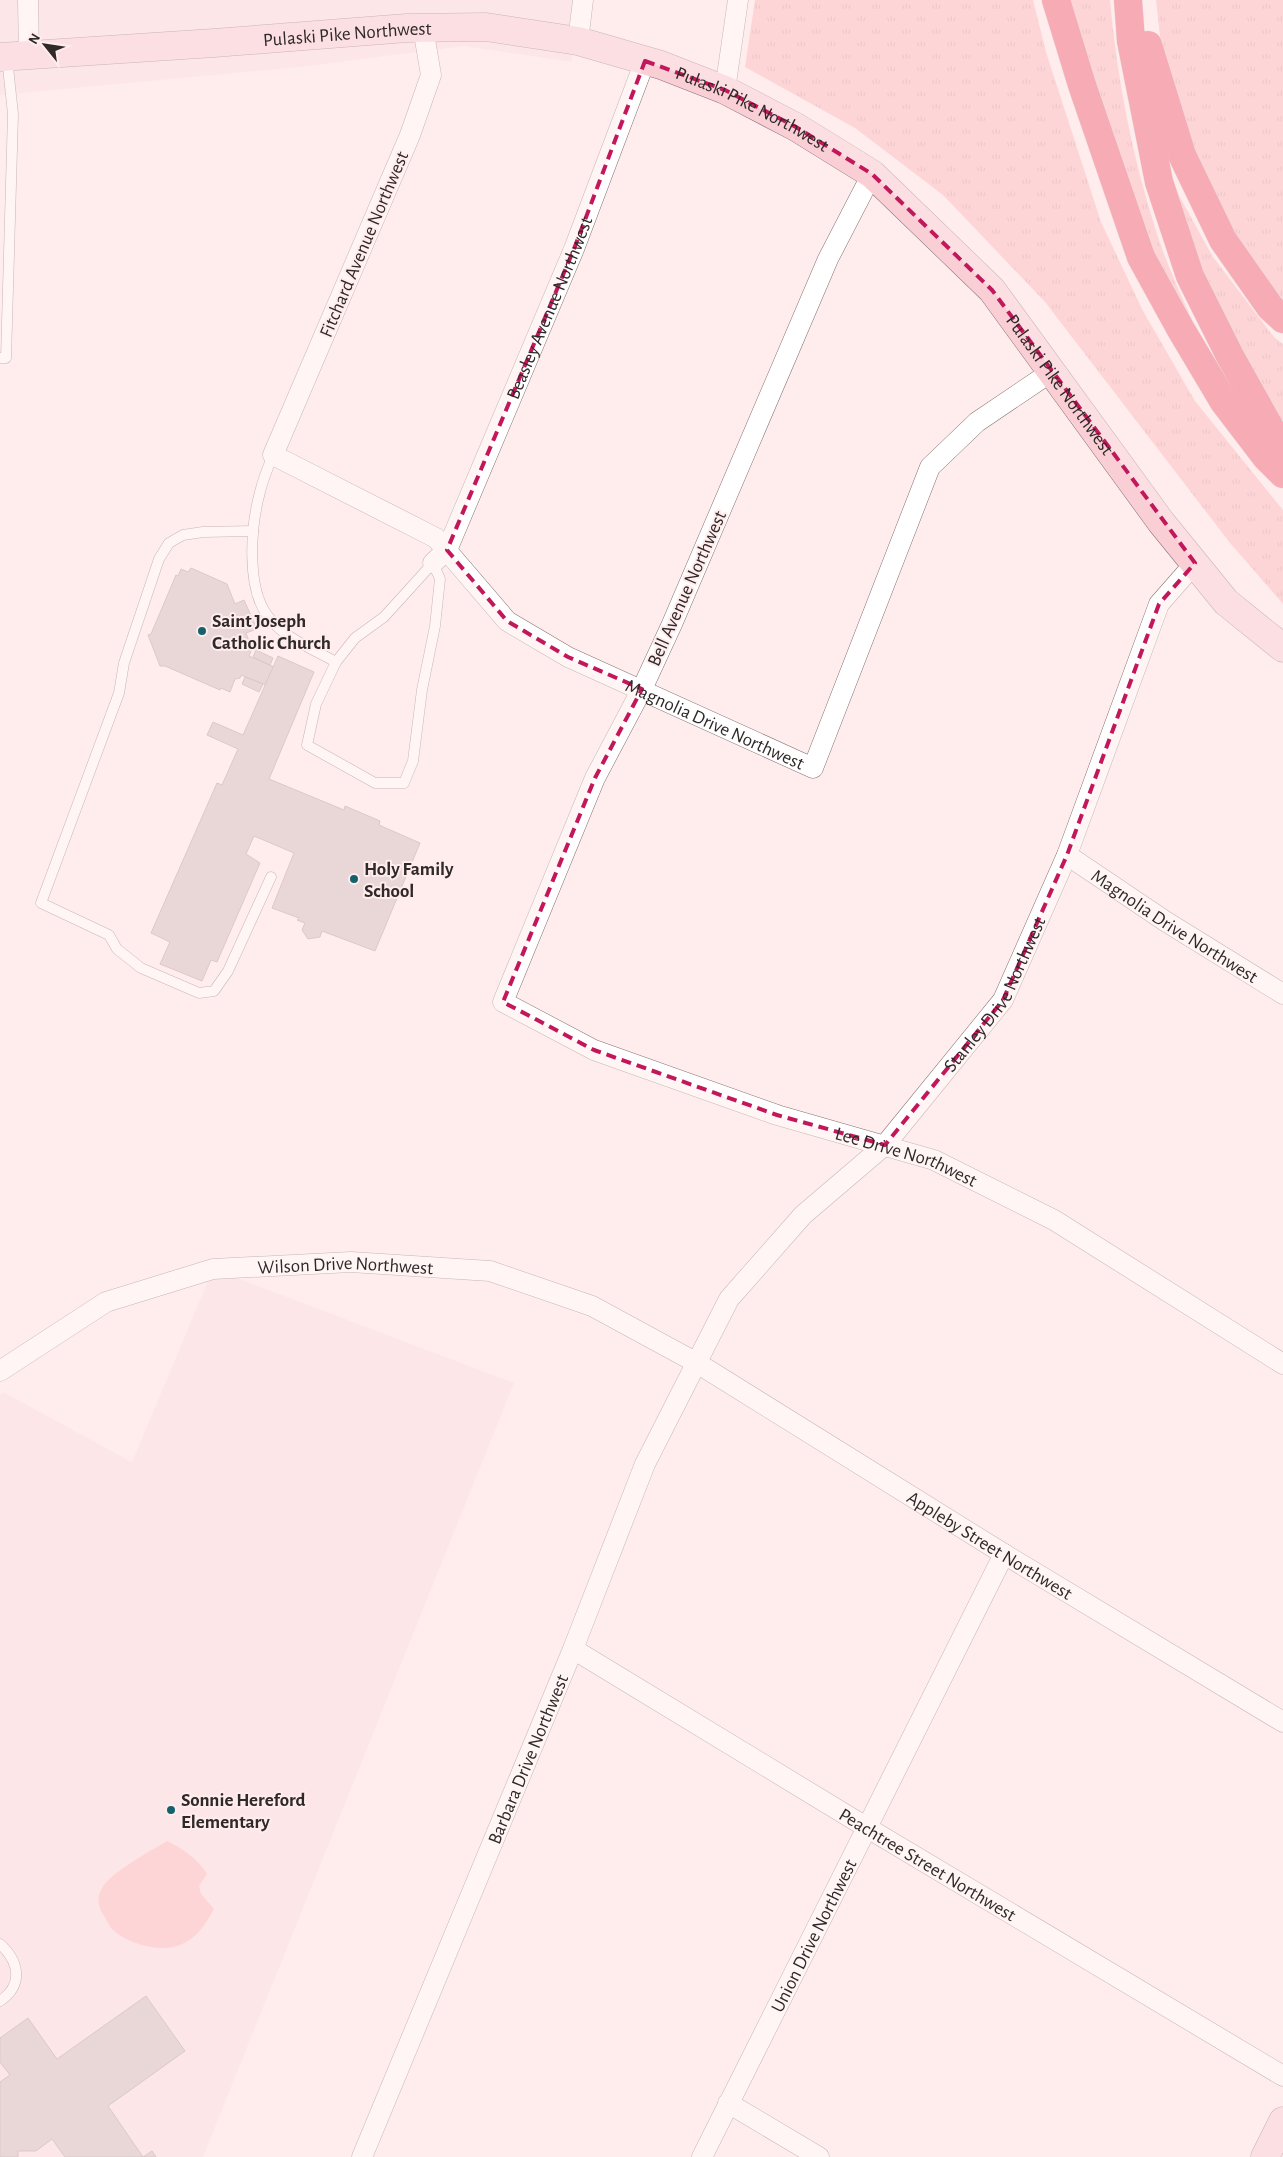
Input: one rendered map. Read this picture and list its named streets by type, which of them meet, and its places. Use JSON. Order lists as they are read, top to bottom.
{
  "streets": {
    "main road": ["Pulaski Pike Northwest"],
    "street": [
      "Fitchard Avenue Northwest",
      "Beasley Avenue Northwest",
      "Bell Avenue Northwest",
      "Magnolia Drive Northwest",
      "Stanley Drive Northwest",
      "Lee Drive Northwest",
      "Wilson Drive Northwest",
      "Appleby Street Northwest",
      "Barbara Drive Northwest",
      "Peachtree Street Northwest",
      "Union Drive Northwest"
    ]
  },
  "crossings": [
    ["Pulaski Pike Northwest", "Fitchard Avenue Northwest"],
    ["Pulaski Pike Northwest", "Beasley Avenue Northwest"],
    ["Pulaski Pike Northwest", "Bell Avenue Northwest"],
    ["Pulaski Pike Northwest", "Magnolia Drive Northwest"],
    ["Pulaski Pike Northwest", "Stanley Drive Northwest"],
    ["Fitchard Avenue Northwest", "Magnolia Drive Northwest"],
    ["Beasley Avenue Northwest", "Magnolia Drive Northwest"],
    ["Bell Avenue Northwest", "Magnolia Drive Northwest"],
    ["Bell Avenue Northwest", "Lee Drive Northwest"],
    ["Magnolia Drive Northwest", "Stanley Drive Northwest"],
    ["Stanley Drive Northwest", "Lee Drive Northwest"],
    ["Stanley Drive Northwest", "Wilson Drive Northwest"],
    ["Stanley Drive Northwest", "Appleby Street Northwest"],
    ["Stanley Drive Northwest", "Barbara Drive Northwest"],
    ["Wilson Drive Northwest", "Appleby Street Northwest"],
    ["Wilson Drive Northwest", "Barbara Drive Northwest"],
    ["Appleby Street Northwest", "Barbara Drive Northwest"],
    ["Appleby Street Northwest", "Union Drive Northwest"],
    ["Barbara Drive Northwest", "Peachtree Street Northwest"],
    ["Peachtree Street Northwest", "Union Drive Northwest"]
  ],
  "places": ["Saint Joseph Catholic Church", "Holy Family School", "Sonnie Hereford Elementary"],
  "north": "top left"
}
